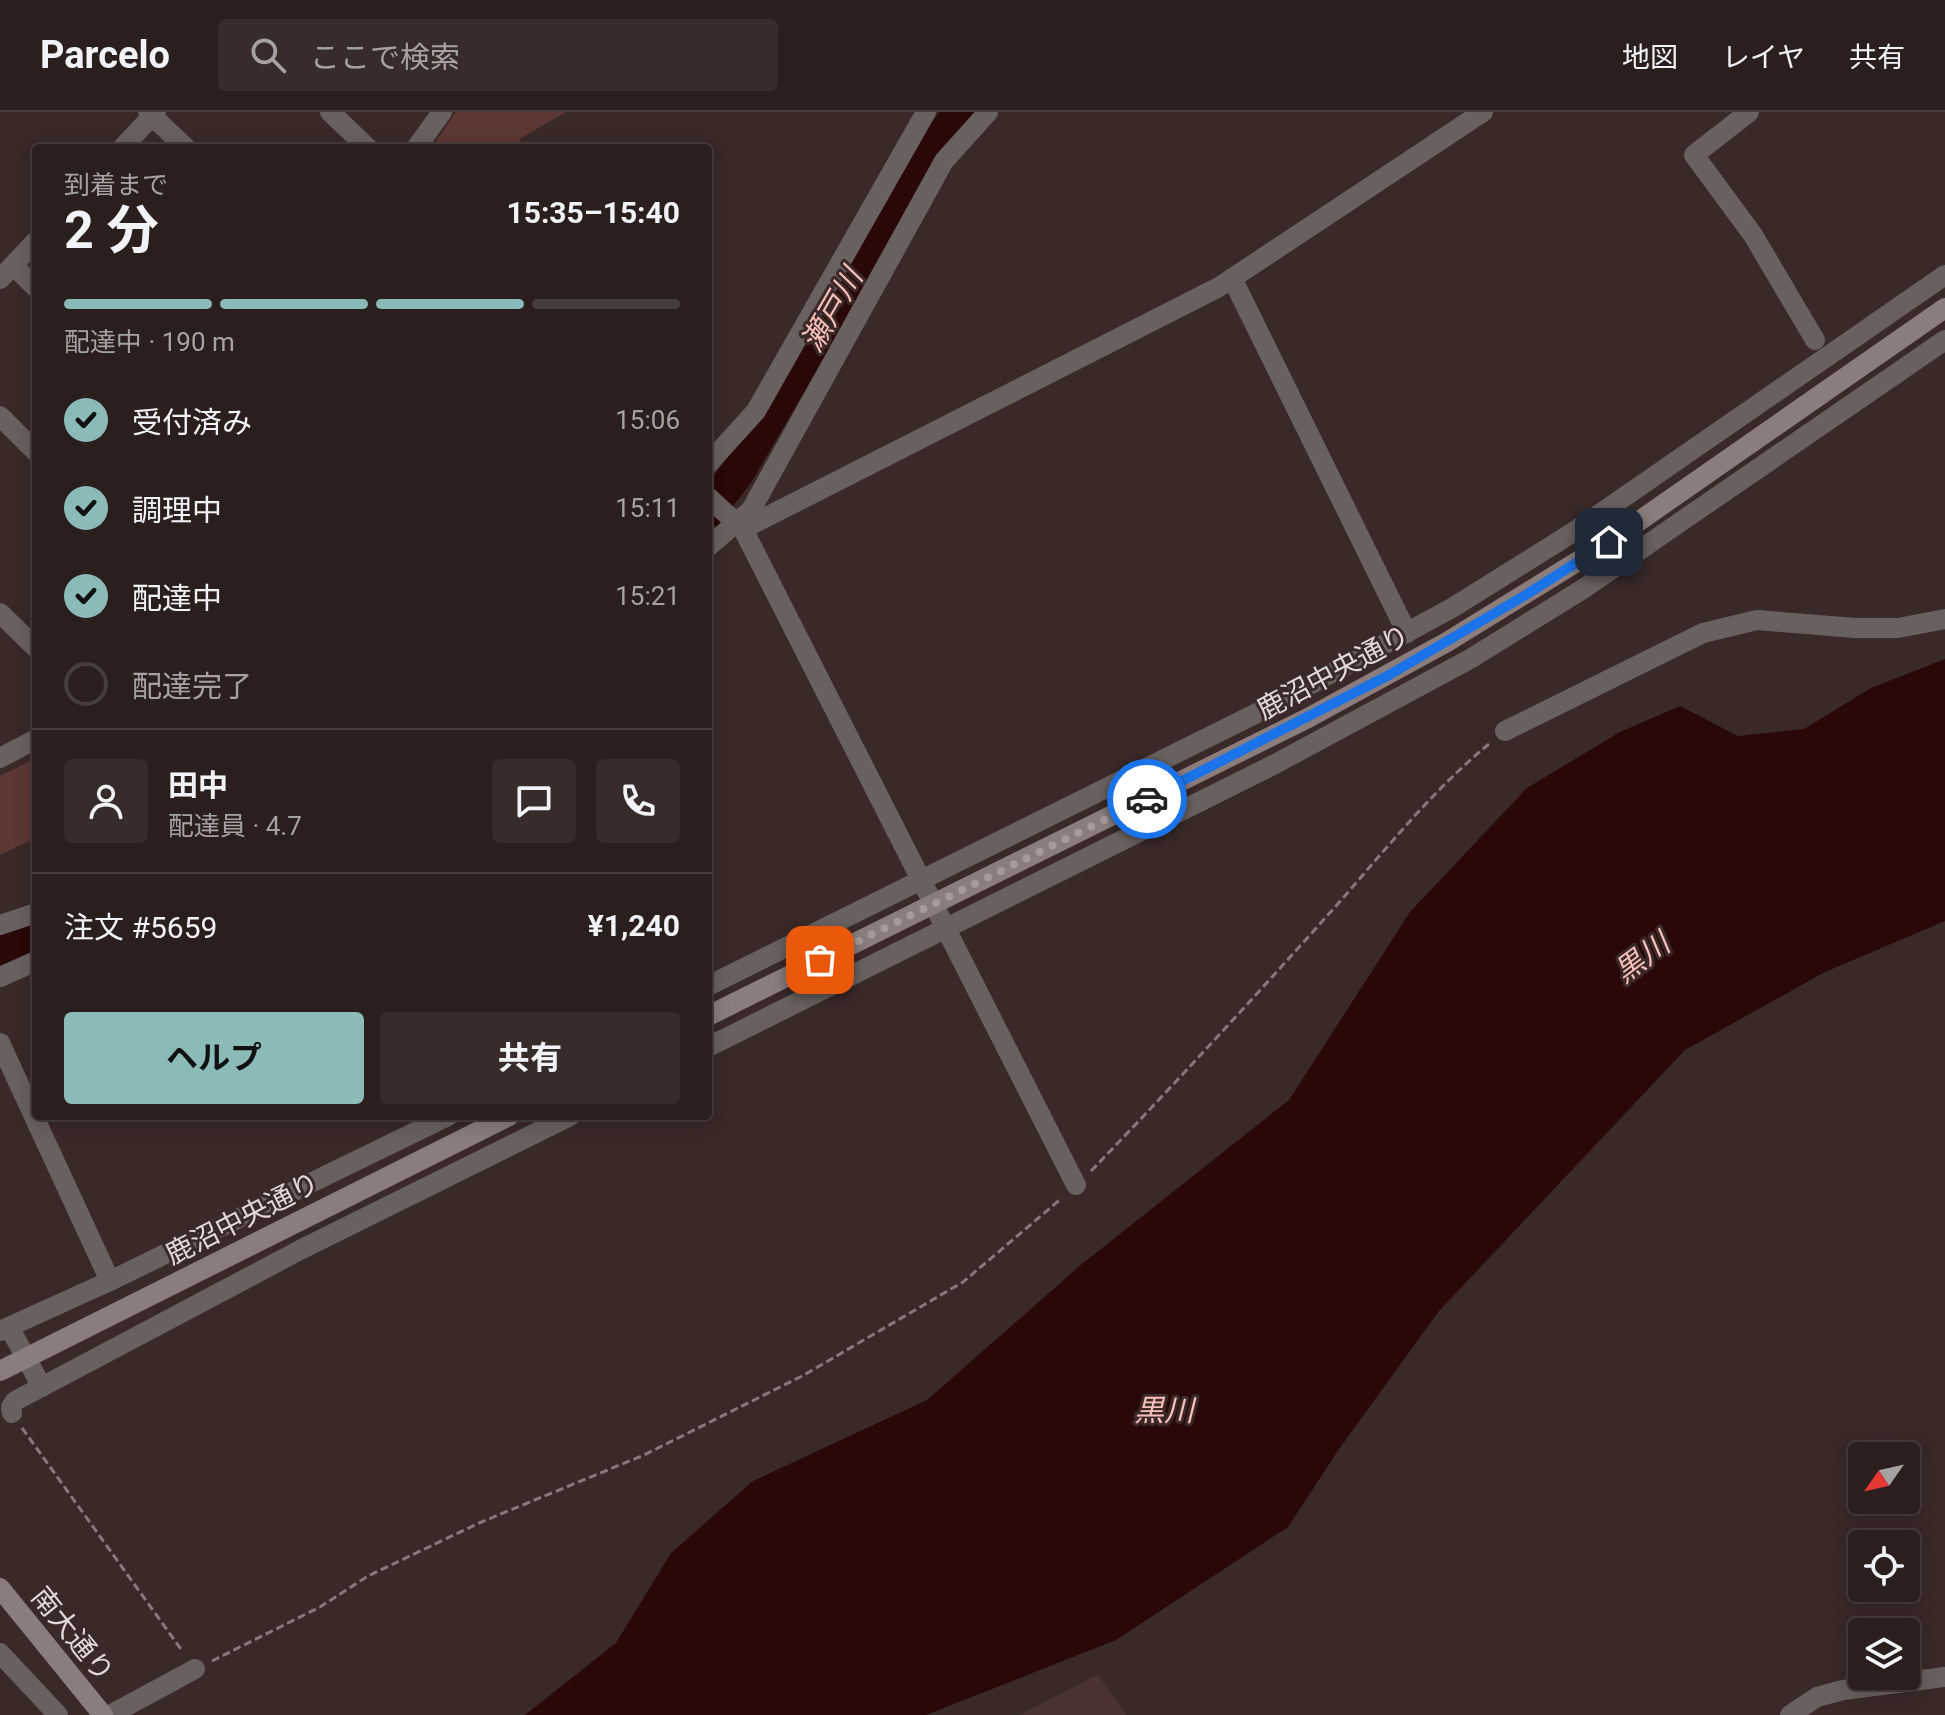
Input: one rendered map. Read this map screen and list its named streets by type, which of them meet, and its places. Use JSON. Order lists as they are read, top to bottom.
{
  "streets": {
    "street": ["鹿沼中央通り", "南大通り"]
  },
  "water": ["瀬戸川", "黒川"],
  "north": "bottom left",
  "page": {
    "header": "Parcelo",
    "search": "ここで検索",
    "nav": ["地図", "レイヤ", "共有"],
    "heading": ["2 分", "到着まで", "15:35–15:40"],
    "panel": [
      "田中",
      "配達員 · 4.7",
      "注文 #5659",
      "¥1,240"
    ],
    "bar": "配達中 · 190 m",
    "list": [
      ["受付済み", "15:06"],
      ["調理中", "15:11"],
      ["配達中", "15:21"],
      "配達完了"
    ],
    "buttons": ["ヘルプ", "共有"]
  }
}
